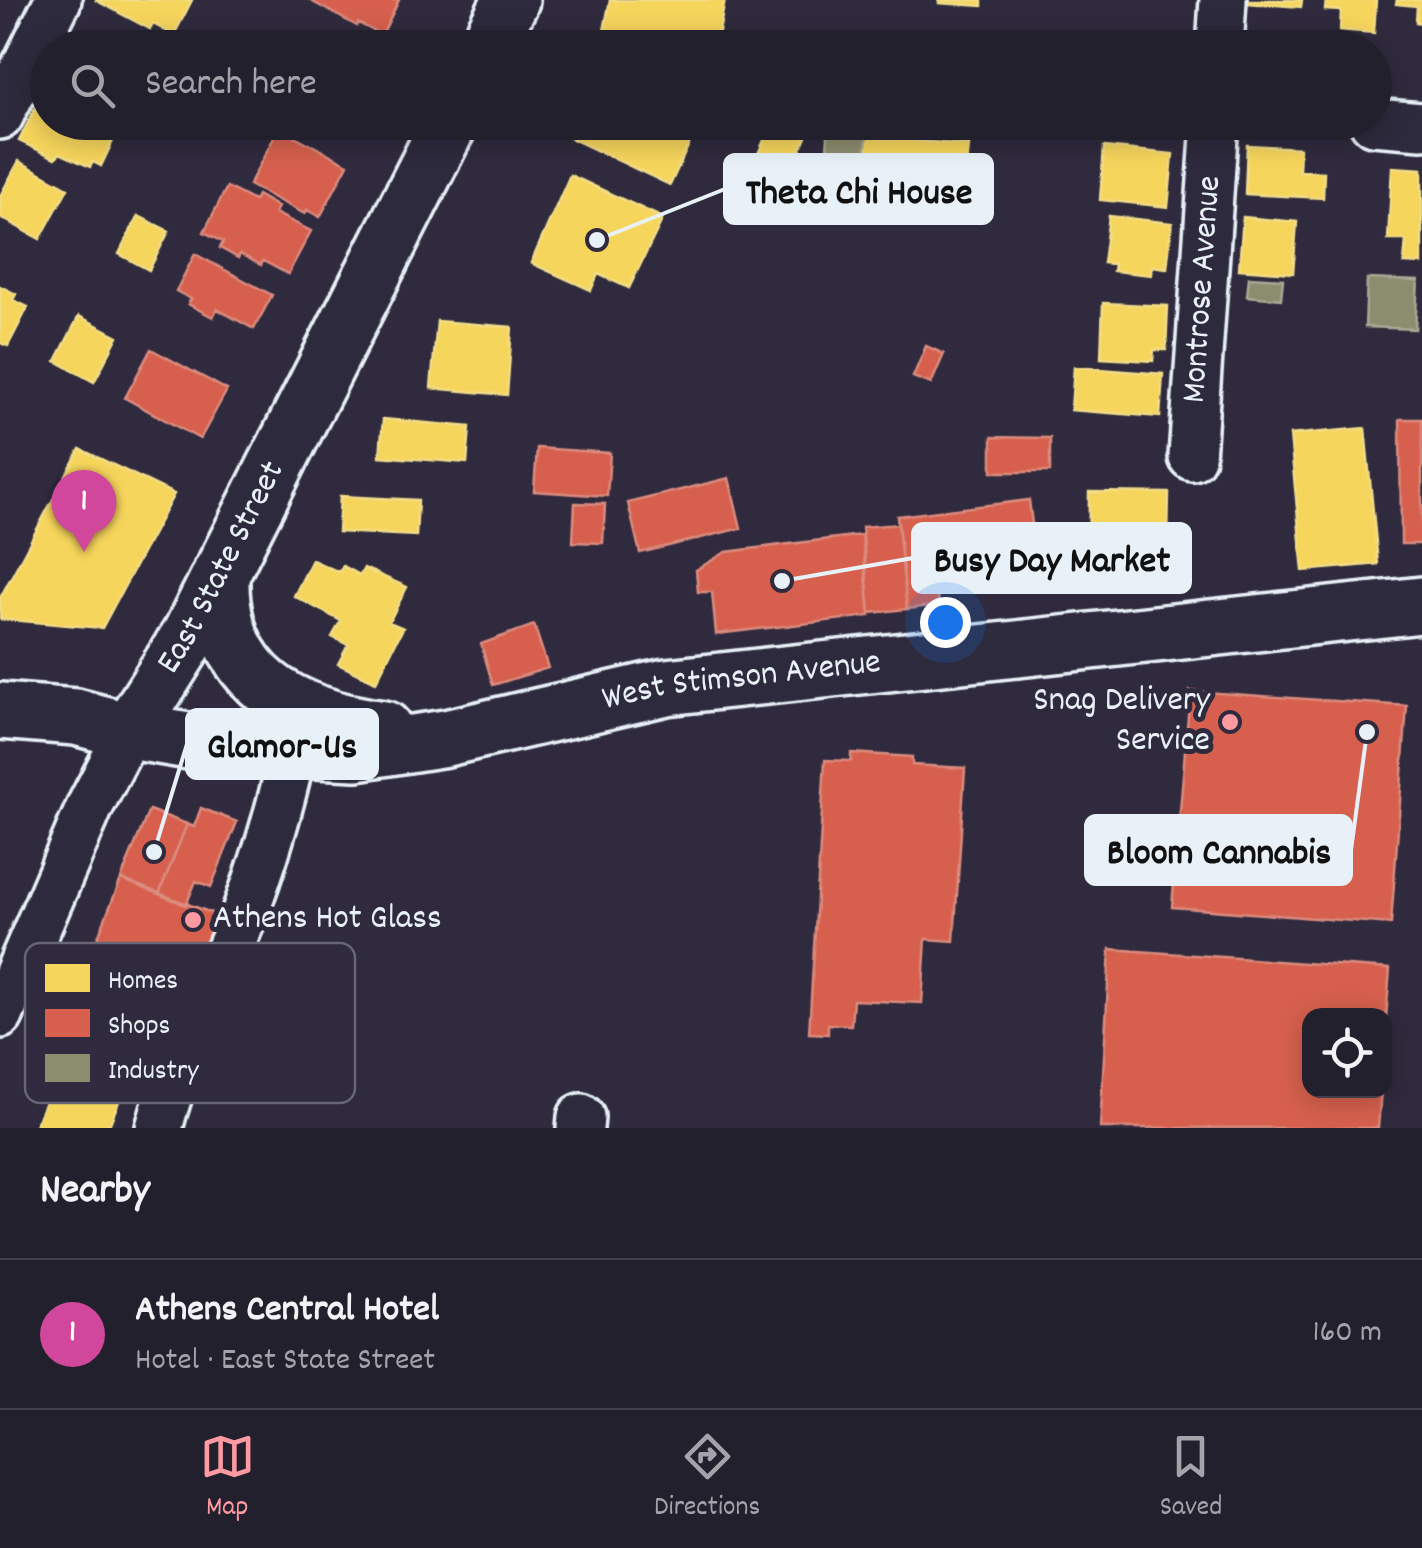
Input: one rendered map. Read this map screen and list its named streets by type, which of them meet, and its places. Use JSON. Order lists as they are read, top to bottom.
{
  "streets": {
    "main road": ["East State Street", "West Stimson Avenue"],
    "street": ["Montrose Avenue"]
  },
  "crossings": [
    ["East State Street", "West Stimson Avenue"]
  ],
  "places": [
    "Theta Chi House",
    "Busy Day Market",
    "Snag Delivery Service",
    "Bloom Cannabis",
    "Glamor-Us",
    "Athens Hot Glass"
  ],
  "legend": ["Homes", "Shops", "Industry"],
  "page": {
    "search": "Search here",
    "pins": "1",
    "heading": "Nearby",
    "list": [
      {
        "mark": "1",
        "name": "Athens Central Hotel",
        "note": "Hotel · East State Street",
        "value": "160 m"
      }
    ],
    "nav": ["Map", "Directions", "Saved"]
  }
}
